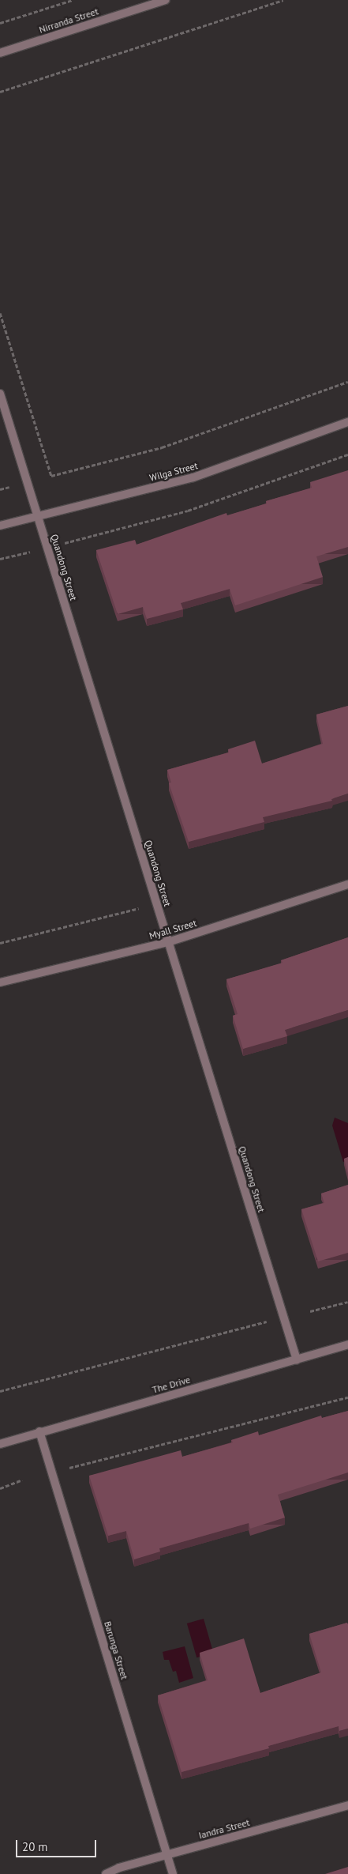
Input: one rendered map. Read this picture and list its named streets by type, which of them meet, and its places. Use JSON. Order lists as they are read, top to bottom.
{
  "streets": {
    "street": [
      "Nirranda Street",
      "Wilga Street",
      "Quandong Street",
      "Myall Street",
      "The Drive",
      "Barunga Street",
      "Iandra Street"
    ]
  },
  "crossings": [
    ["Wilga Street", "Quandong Street"],
    ["Quandong Street", "Myall Street"],
    ["Quandong Street", "The Drive"],
    ["The Drive", "Barunga Street"],
    ["Barunga Street", "Iandra Street"]
  ],
  "scale_bar": "20 m"
}
